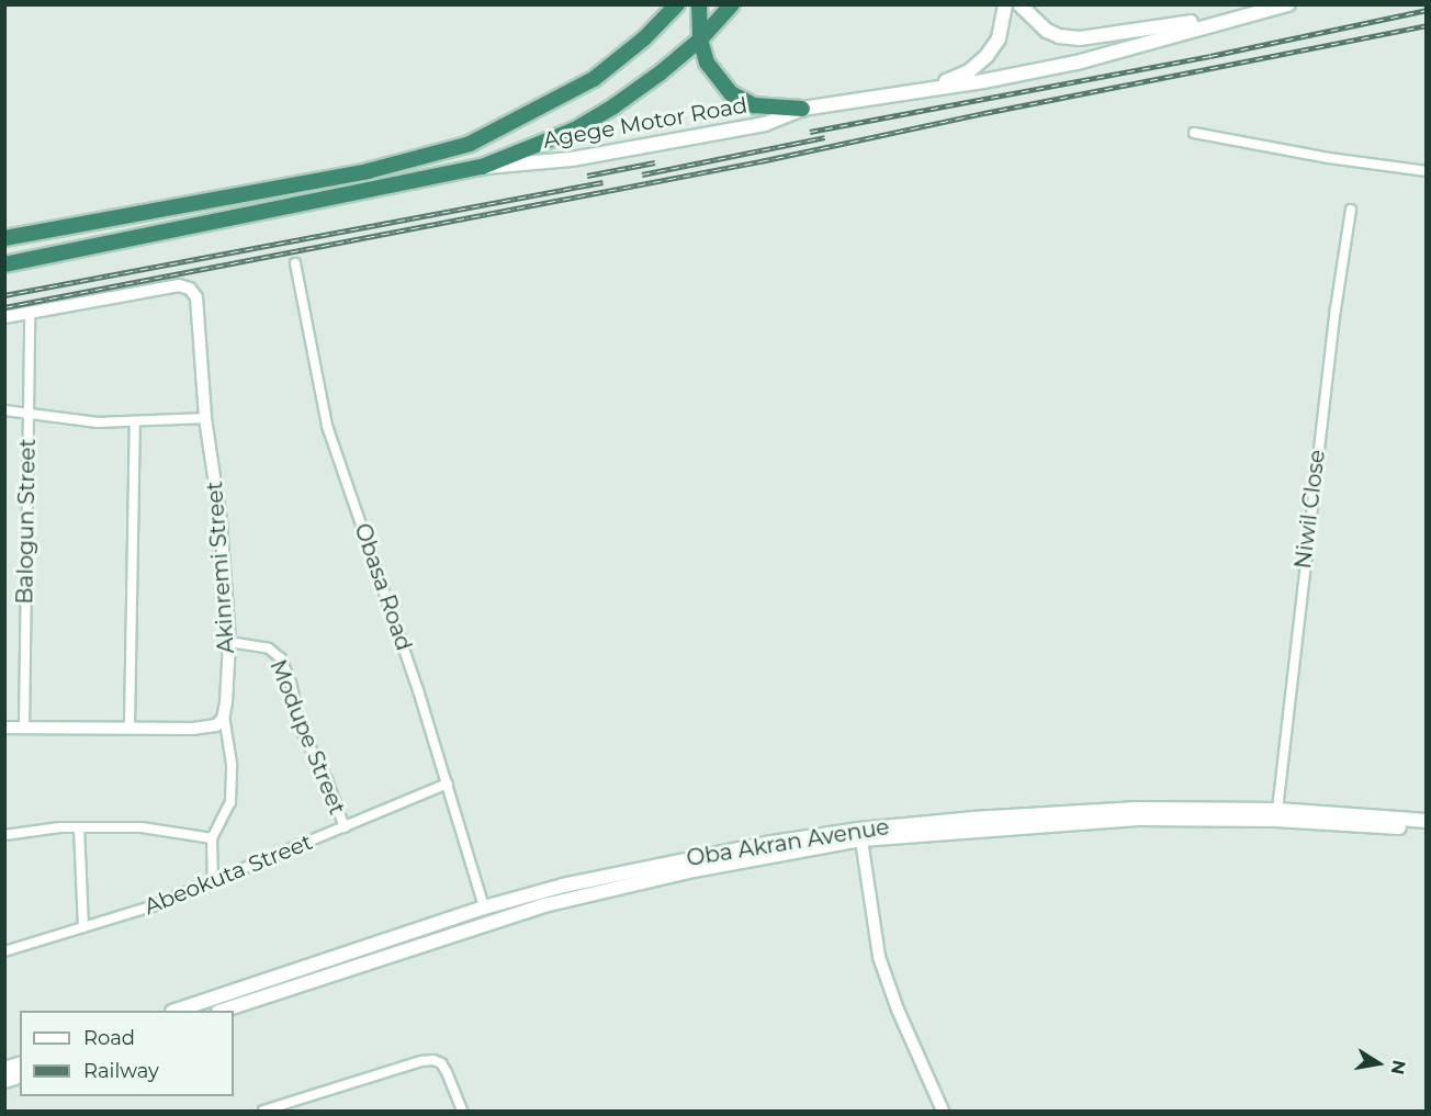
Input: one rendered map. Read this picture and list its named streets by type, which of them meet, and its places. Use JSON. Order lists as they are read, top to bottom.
{
  "streets": {
    "highway": ["Agege Motor Road"],
    "main road": ["Oba Akran Avenue"],
    "street": [
      "Niwil Close",
      "Balogun Street",
      "Akinremi Street",
      "Obasa Road",
      "Modupe Street",
      "Abeokuta Street"
    ]
  },
  "crossings": [
    ["Niwil Close", "Oba Akran Avenue"],
    ["Balogun Street", "Akinremi Street"],
    ["Akinremi Street", "Modupe Street"],
    ["Obasa Road", "Oba Akran Avenue"],
    ["Obasa Road", "Abeokuta Street"],
    ["Modupe Street", "Abeokuta Street"]
  ],
  "legend": ["Road", "Railway"],
  "north": "right"
}
